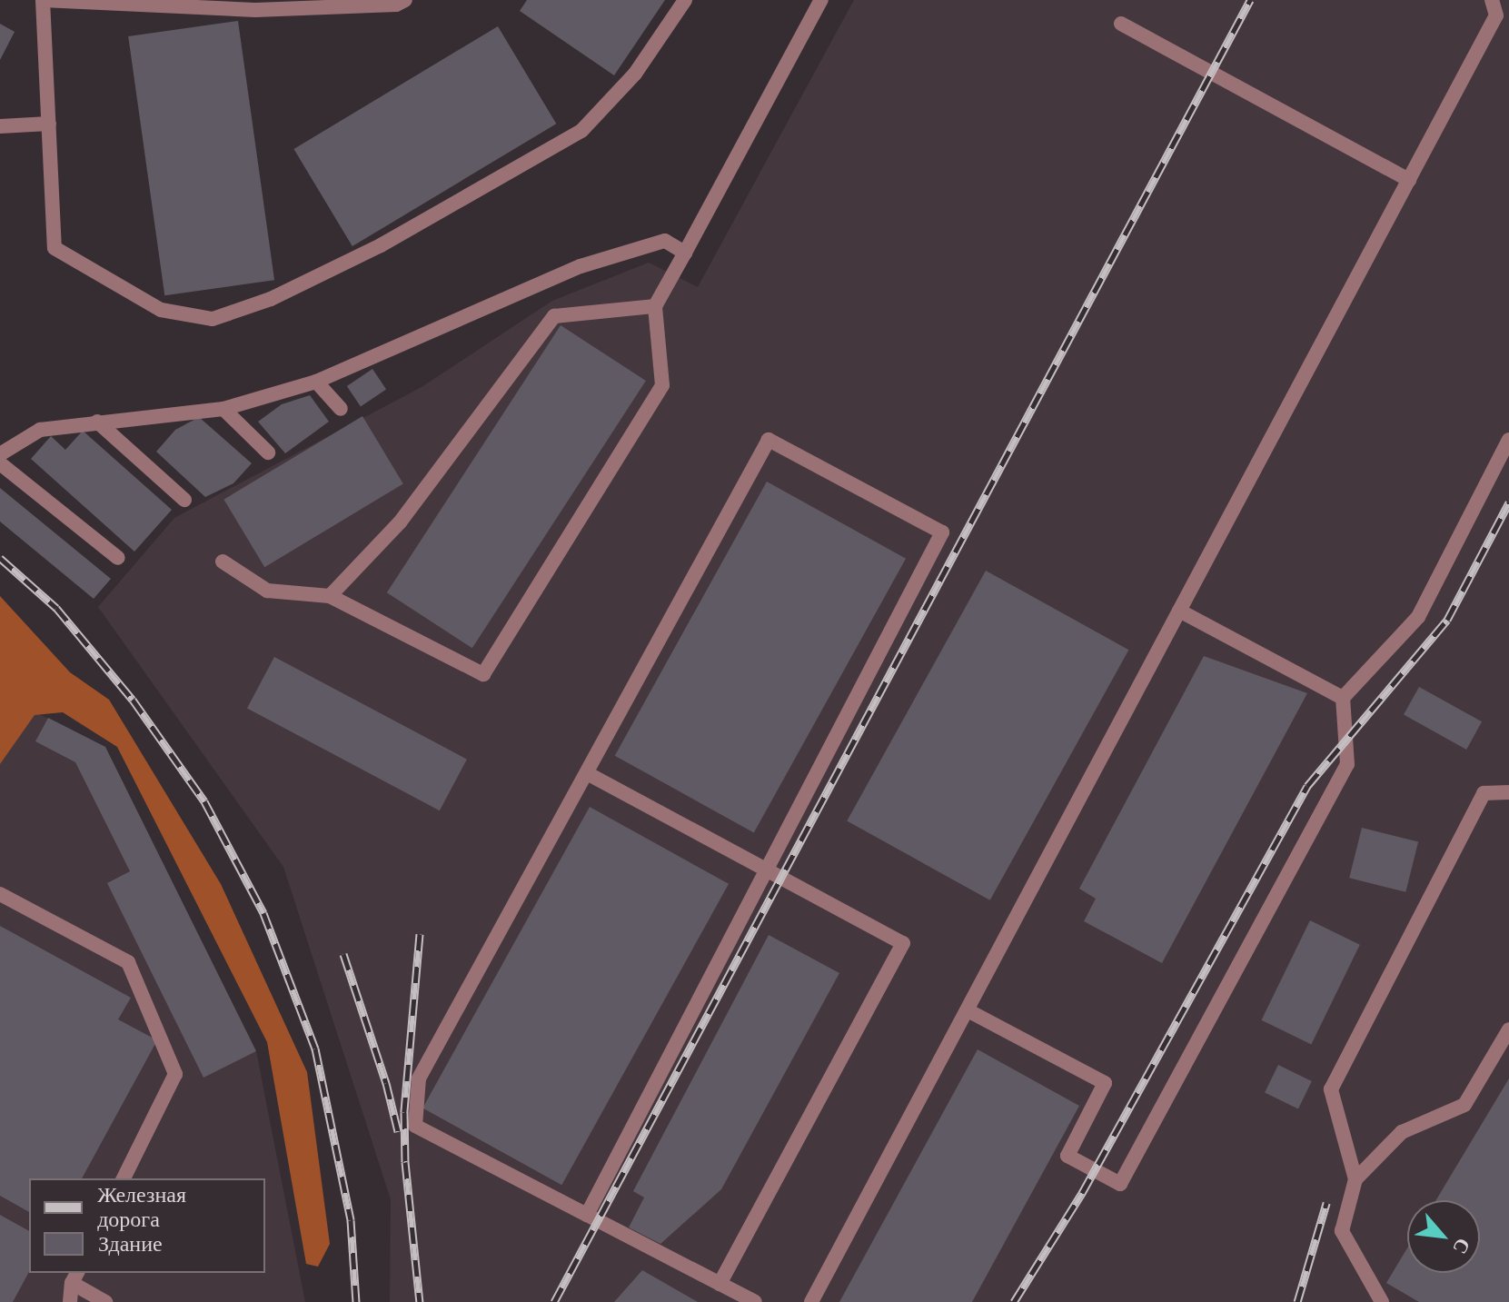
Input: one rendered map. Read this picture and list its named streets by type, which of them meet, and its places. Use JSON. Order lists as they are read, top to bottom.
{
  "legend": ["Железная дорога", "Здание"],
  "north": "bottom right"
}
